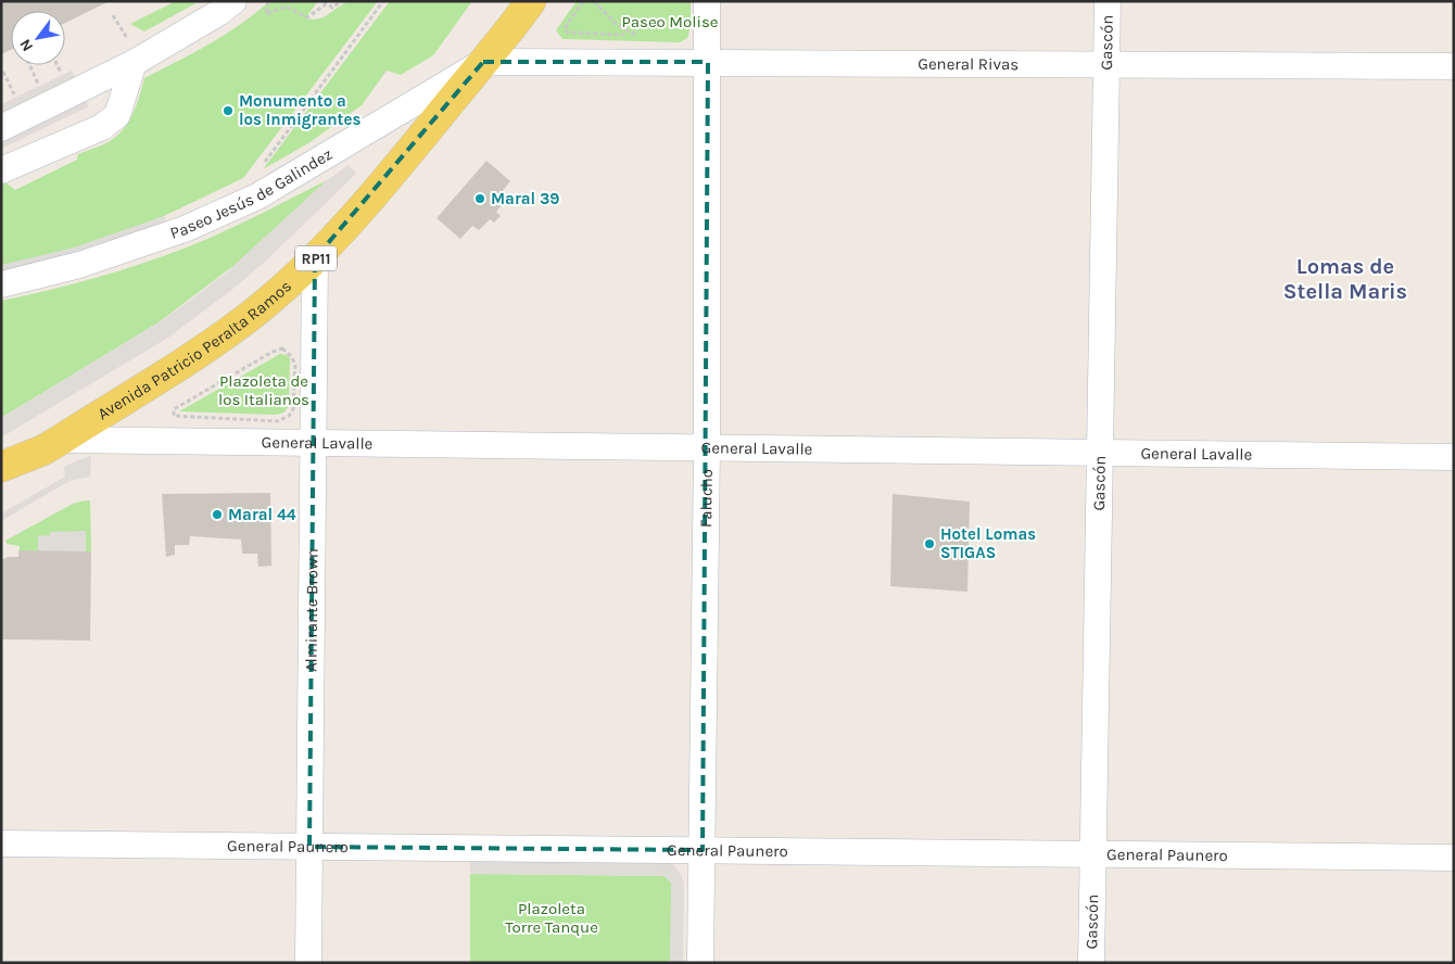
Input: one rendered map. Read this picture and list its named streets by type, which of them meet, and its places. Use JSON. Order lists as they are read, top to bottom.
{
  "streets": {
    "main road": ["RP11", "Avenida Patricio Peralta Ramos"],
    "street": [
      "Gascón",
      "General Rivas",
      "Paseo Jesús de Galindez",
      "General Lavalle",
      "Falucho",
      "Almirante Brown",
      "General Paunero"
    ]
  },
  "crossings": [
    ["Gascón", "General Rivas"],
    ["Gascón", "General Lavalle"],
    ["Gascón", "General Paunero"],
    ["General Rivas", "Paseo Jesús de Galindez"],
    ["General Rivas", "Avenida Patricio Peralta Ramos"],
    ["General Rivas", "Falucho"],
    ["Paseo Jesús de Galindez", "Avenida Patricio Peralta Ramos"],
    ["RP11", "Avenida Patricio Peralta Ramos"],
    ["RP11", "General Lavalle"],
    ["Avenida Patricio Peralta Ramos", "General Lavalle"],
    ["Avenida Patricio Peralta Ramos", "Almirante Brown"],
    ["General Lavalle", "Falucho"],
    ["General Lavalle", "Almirante Brown"],
    ["Falucho", "General Paunero"],
    ["Almirante Brown", "General Paunero"]
  ],
  "districts": ["Lomas de Stella Maris"],
  "parks": ["Paseo Molise", "Plazoleta de los Italianos", "Plazoleta Torre Tanque"],
  "places": [
    "Monumento a los Inmigrantes",
    "Maral 39",
    "Maral 44",
    "Hotel Lomas STIGAS"
  ],
  "north": "bottom left"
}
